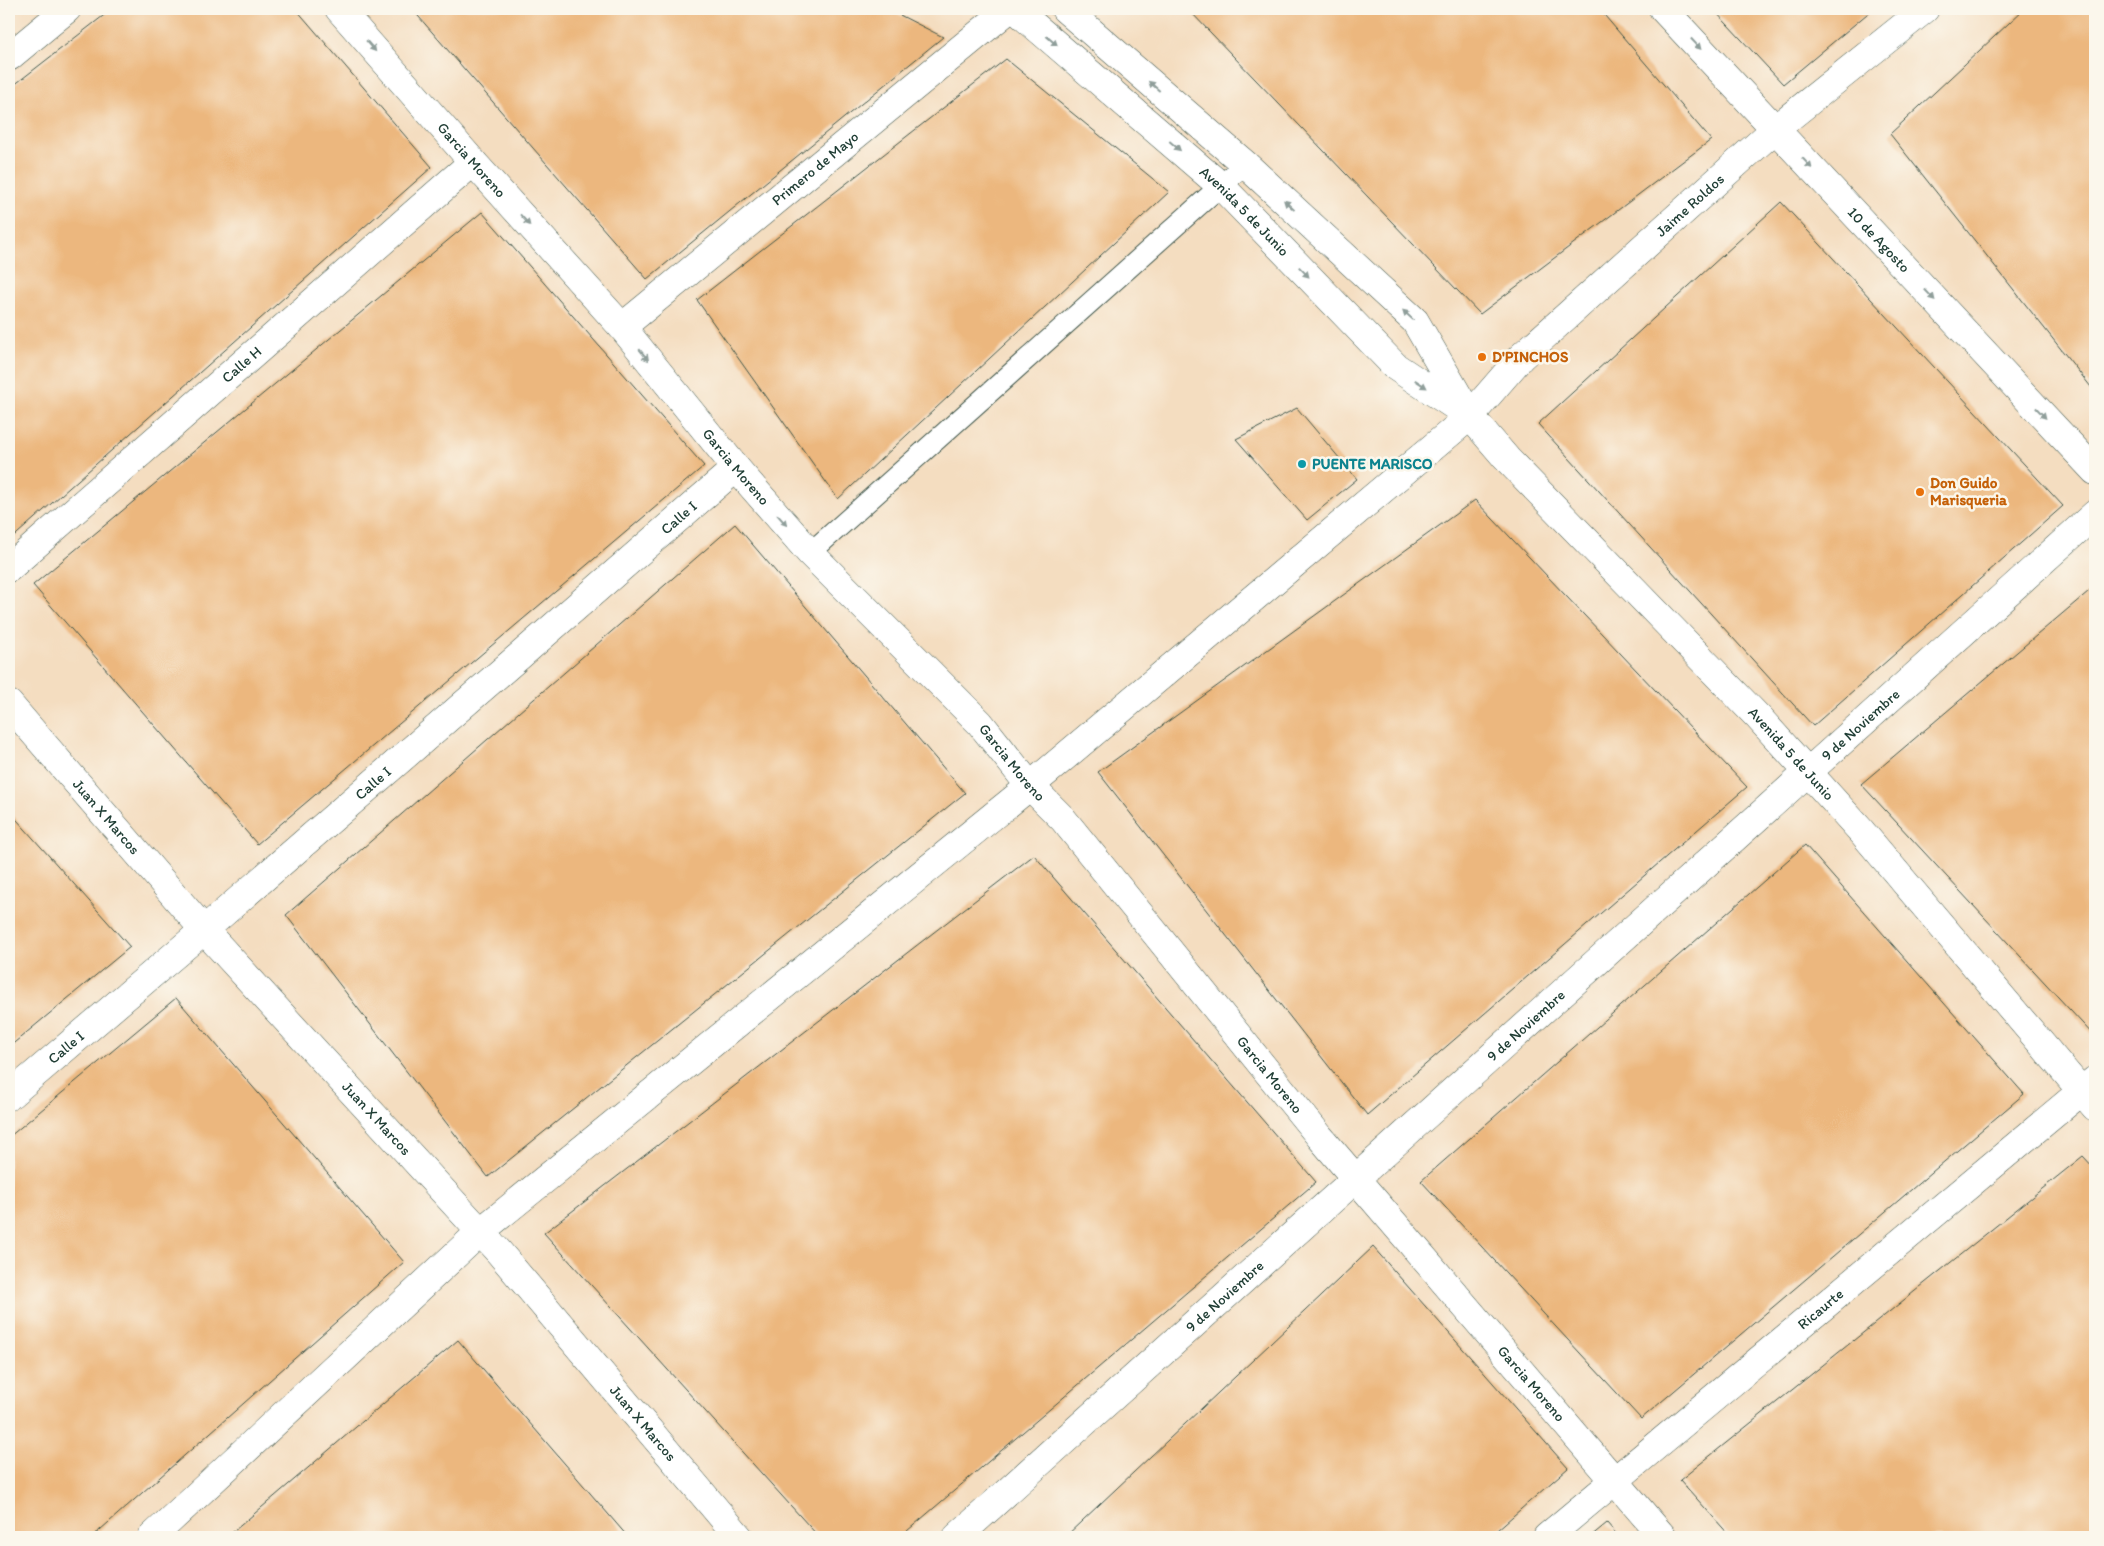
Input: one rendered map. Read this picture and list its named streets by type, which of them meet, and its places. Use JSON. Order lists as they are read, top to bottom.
{
  "streets": {
    "street": [
      "Garcia Moreno",
      "Primero de Mayo",
      "Jaime Roldos",
      "Avenida 5 de Junio",
      "10 de Agosto",
      "Calle H",
      "Calle I",
      "9 de Noviembre",
      "Juan X Marcos",
      "Ricaurte"
    ]
  },
  "crossings": [
    ["Garcia Moreno", "Primero de Mayo"],
    ["Garcia Moreno", "Jaime Roldos"],
    ["Garcia Moreno", "Calle H"],
    ["Garcia Moreno", "Calle I"],
    ["Garcia Moreno", "9 de Noviembre"],
    ["Garcia Moreno", "Ricaurte"],
    ["Jaime Roldos", "Avenida 5 de Junio"],
    ["Jaime Roldos", "10 de Agosto"],
    ["Jaime Roldos", "Juan X Marcos"],
    ["Avenida 5 de Junio", "9 de Noviembre"],
    ["Avenida 5 de Junio", "Ricaurte"],
    ["Calle I", "Juan X Marcos"]
  ],
  "one_way": ["Garcia Moreno", "10 de Agosto"],
  "places": ["D'PINCHOS", "PUENTE MARISCO", "Don Guido Marisqueria"]
}
